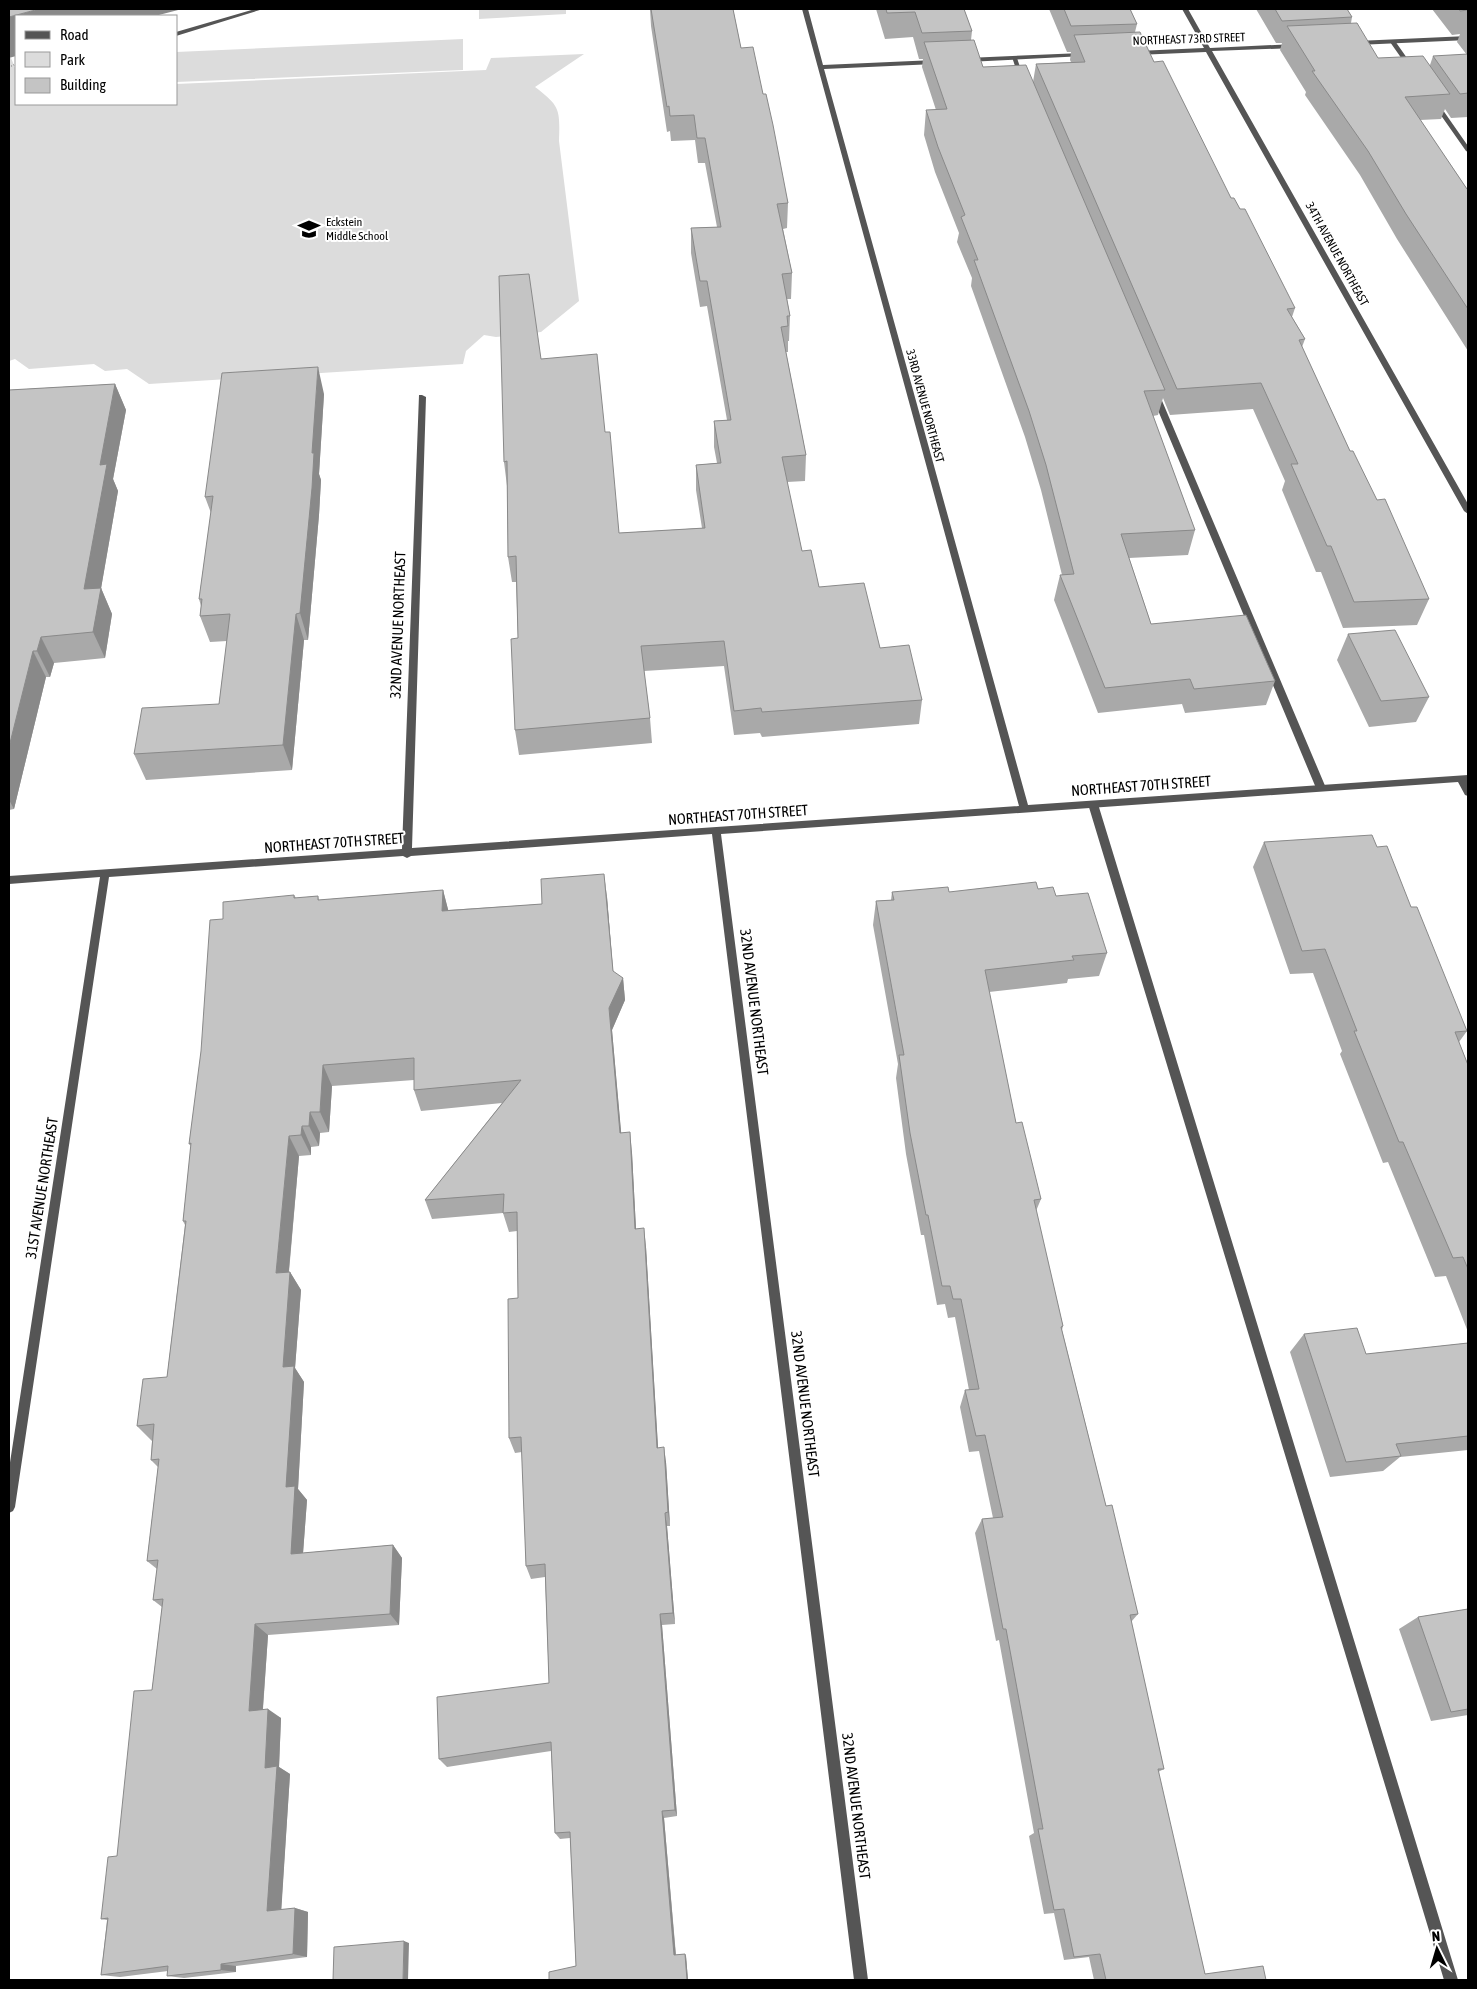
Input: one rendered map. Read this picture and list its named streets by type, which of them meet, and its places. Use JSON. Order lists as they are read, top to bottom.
{
  "streets": {
    "street": [
      "NORTHEAST 73RD STREET",
      "34TH AVENUE NORTHEAST",
      "33RD AVENUE NORTHEAST",
      "32ND AVENUE NORTHEAST",
      "NORTHEAST 70TH STREET",
      "31ST AVENUE NORTHEAST"
    ]
  },
  "crossings": [
    ["NORTHEAST 73RD STREET", "34TH AVENUE NORTHEAST"],
    ["33RD AVENUE NORTHEAST", "NORTHEAST 70TH STREET"],
    ["32ND AVENUE NORTHEAST", "NORTHEAST 70TH STREET"],
    ["NORTHEAST 70TH STREET", "31ST AVENUE NORTHEAST"]
  ],
  "places": {
    "school or university": ["Eckstein Middle School"]
  },
  "legend": ["Road", "Park", "Building"],
  "north": "top"
}
